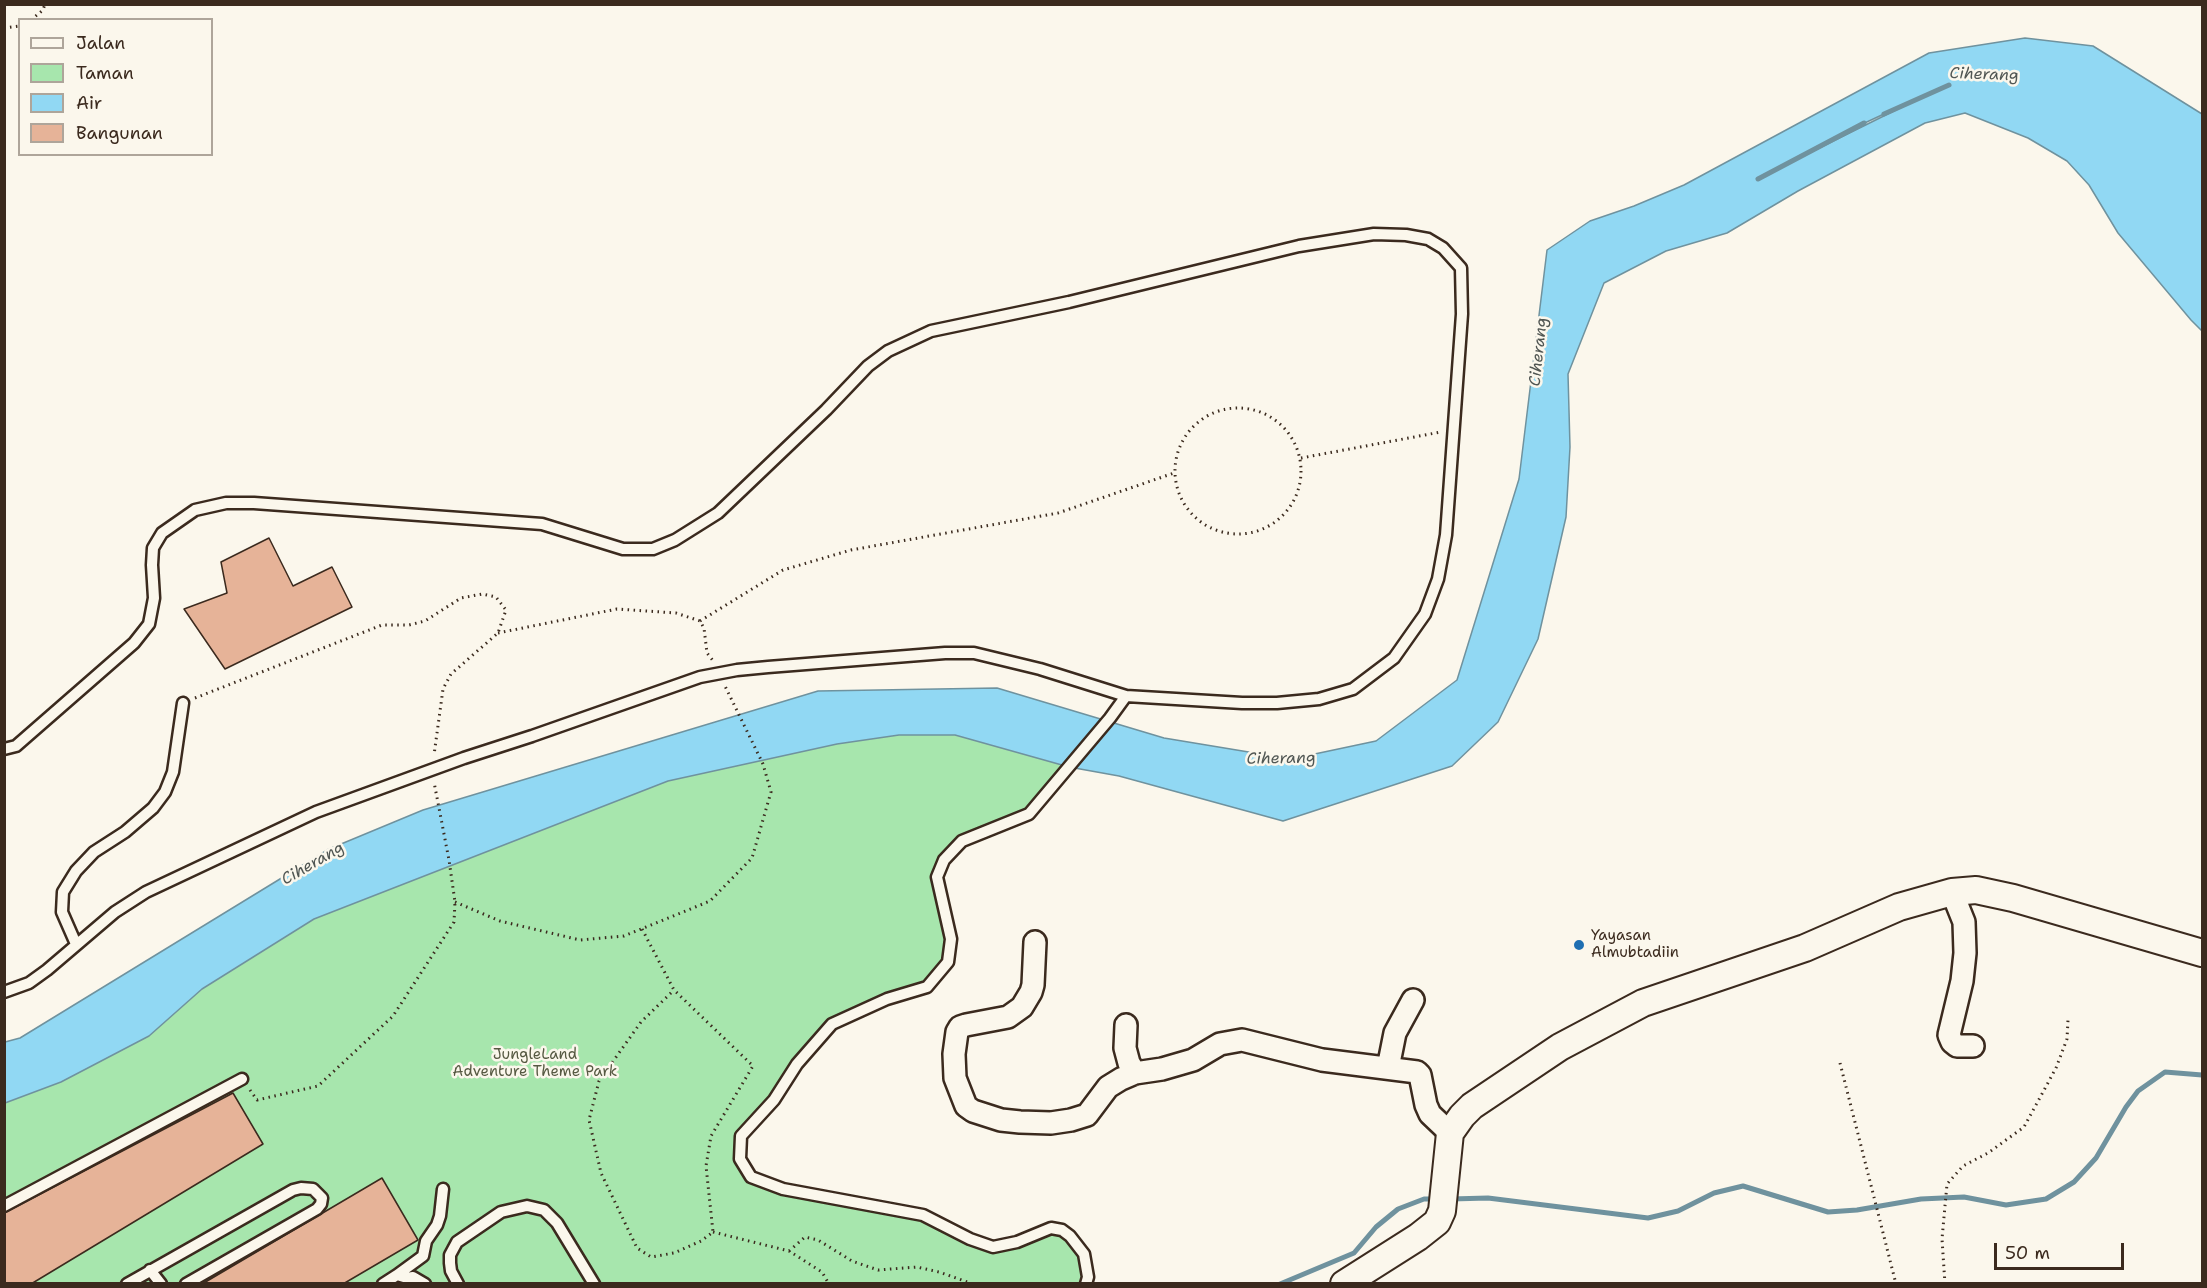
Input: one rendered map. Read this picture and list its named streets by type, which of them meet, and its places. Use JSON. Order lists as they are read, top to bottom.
{
  "water": ["Ciherang"],
  "parks": ["JungleLand Adventure Theme Park"],
  "places": ["Yayasan Almubtadiin"],
  "legend": [
    "Jalan",
    "Taman",
    "Air",
    "Bangunan"
  ],
  "scale_bar": "50 m"
}
